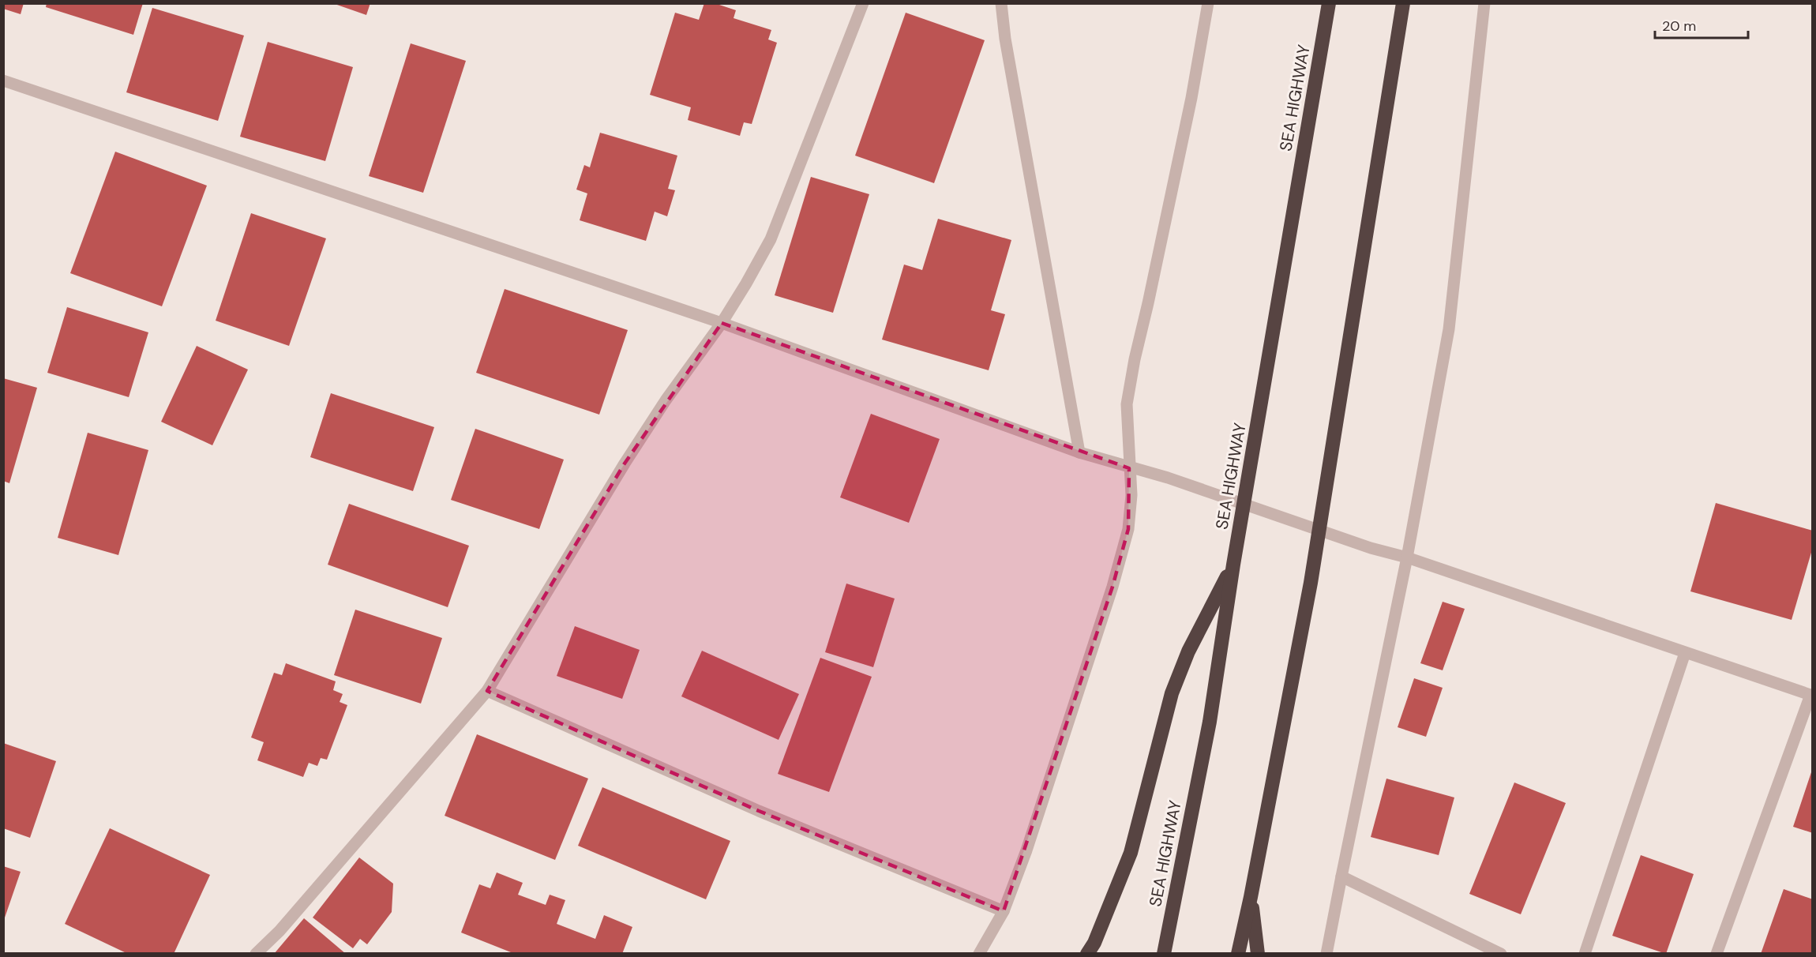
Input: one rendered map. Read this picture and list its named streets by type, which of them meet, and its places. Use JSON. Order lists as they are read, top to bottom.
{
  "streets": {
    "highway": ["SEA HIGHWAY"]
  },
  "scale_bar": "20 m"
}
